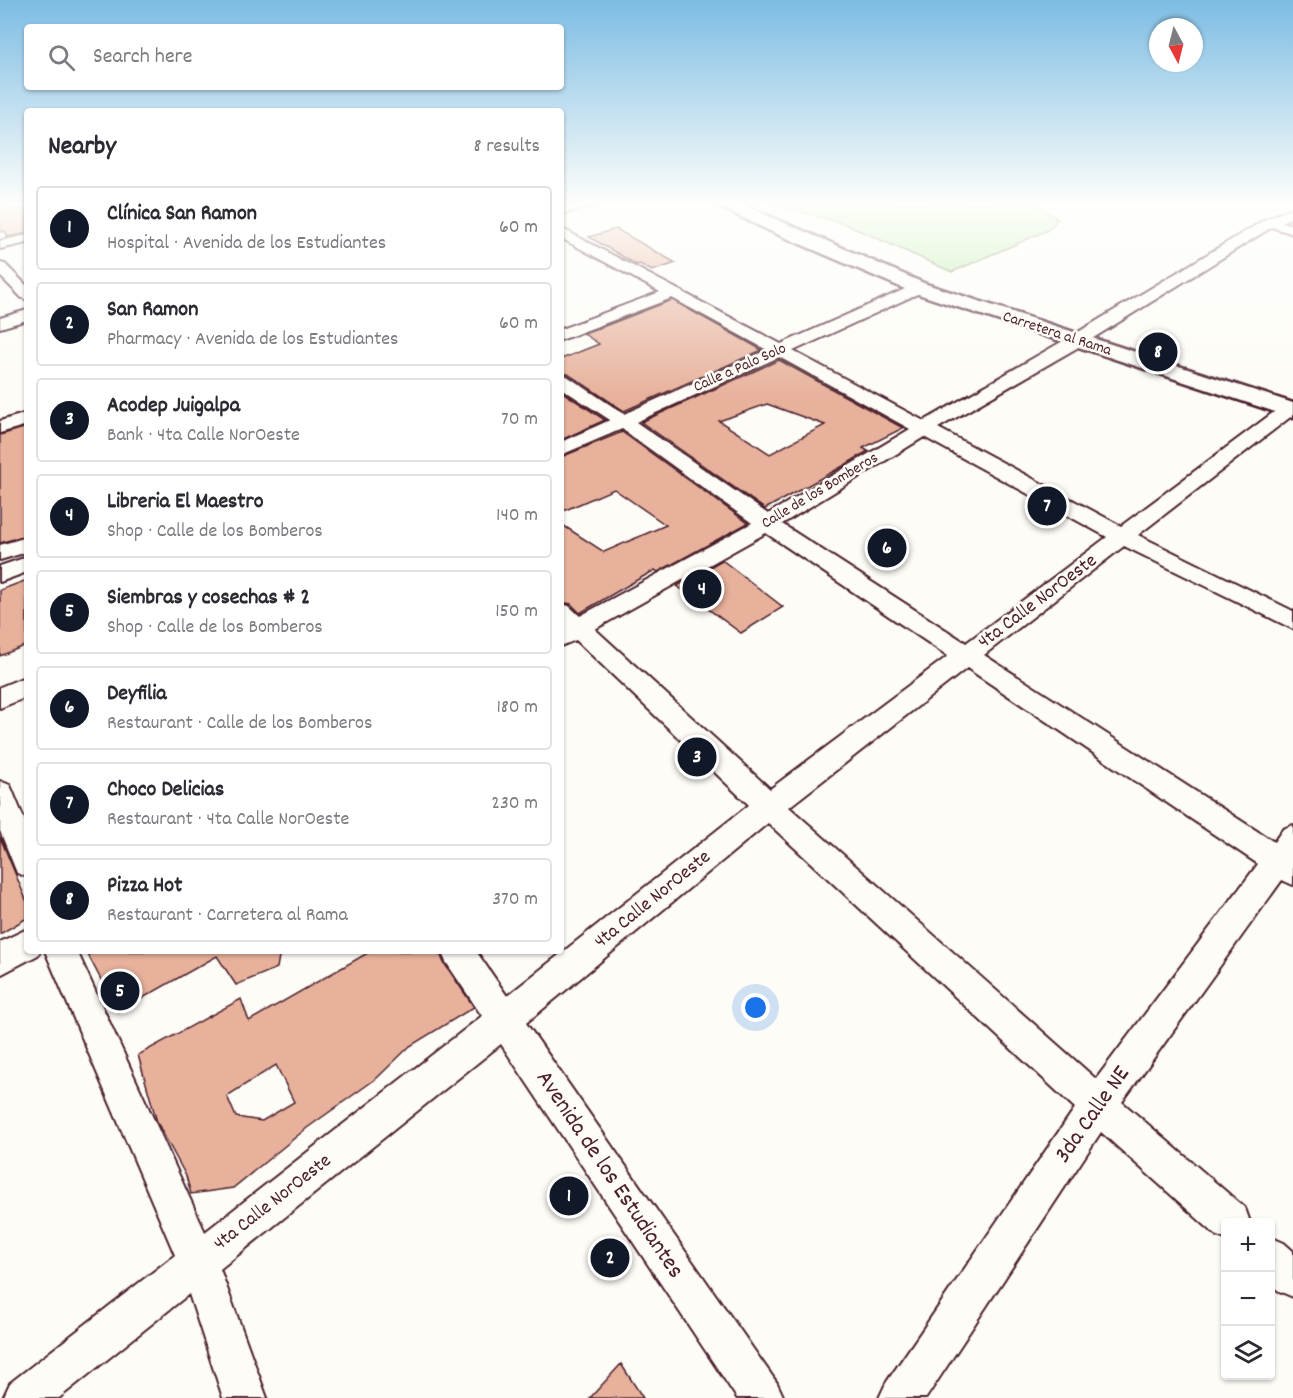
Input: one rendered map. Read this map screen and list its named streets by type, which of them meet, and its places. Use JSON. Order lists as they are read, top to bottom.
{
  "streets": {
    "highway": ["Carretera al Rama"],
    "street": [
      "Calle a Palo Solo",
      "Calle de los Bomberos",
      "4ta Calle NorOeste",
      "3da Calle NE",
      "Avenida de los Estudiantes"
    ]
  },
  "crossings": [
    ["Carretera al Rama", "Calle a Palo Solo"],
    ["Carretera al Rama", "Calle de los Bomberos"],
    ["Carretera al Rama", "4ta Calle NorOeste"],
    ["4ta Calle NorOeste", "Avenida de los Estudiantes"]
  ],
  "north": "bottom",
  "page": {
    "search": "Search here",
    "heading": ["Nearby", "8 results"],
    "list": [
      {
        "mark": "1",
        "name": "Clínica San Ramon",
        "note": "Hospital · Avenida de los Estudiantes",
        "value": "60 m"
      },
      {
        "mark": "2",
        "name": "San Ramon",
        "note": "Pharmacy · Avenida de los Estudiantes",
        "value": "60 m"
      },
      {
        "mark": "3",
        "name": "Acodep Juigalpa",
        "note": "Bank · 4ta Calle NorOeste",
        "value": "70 m"
      },
      {
        "mark": "4",
        "name": "Libreria El Maestro",
        "note": "Shop · Calle de los Bomberos",
        "value": "140 m"
      },
      {
        "mark": "5",
        "name": "Siembras y cosechas # 2",
        "note": "Shop · Calle de los Bomberos",
        "value": "150 m"
      },
      {
        "mark": "6",
        "name": "Deyfilia",
        "note": "Restaurant · Calle de los Bomberos",
        "value": "180 m"
      },
      {
        "mark": "7",
        "name": "Choco Delicias",
        "note": "Restaurant · 4ta Calle NorOeste",
        "value": "230 m"
      },
      {
        "mark": "8",
        "name": "Pizza Hot",
        "note": "Restaurant · Carretera al Rama",
        "value": "370 m"
      }
    ],
    "pins": [
      "8",
      "7",
      "6",
      "4",
      "3",
      "5",
      "1",
      "2"
    ],
    "map_buttons": ["+", "−"]
  }
}
